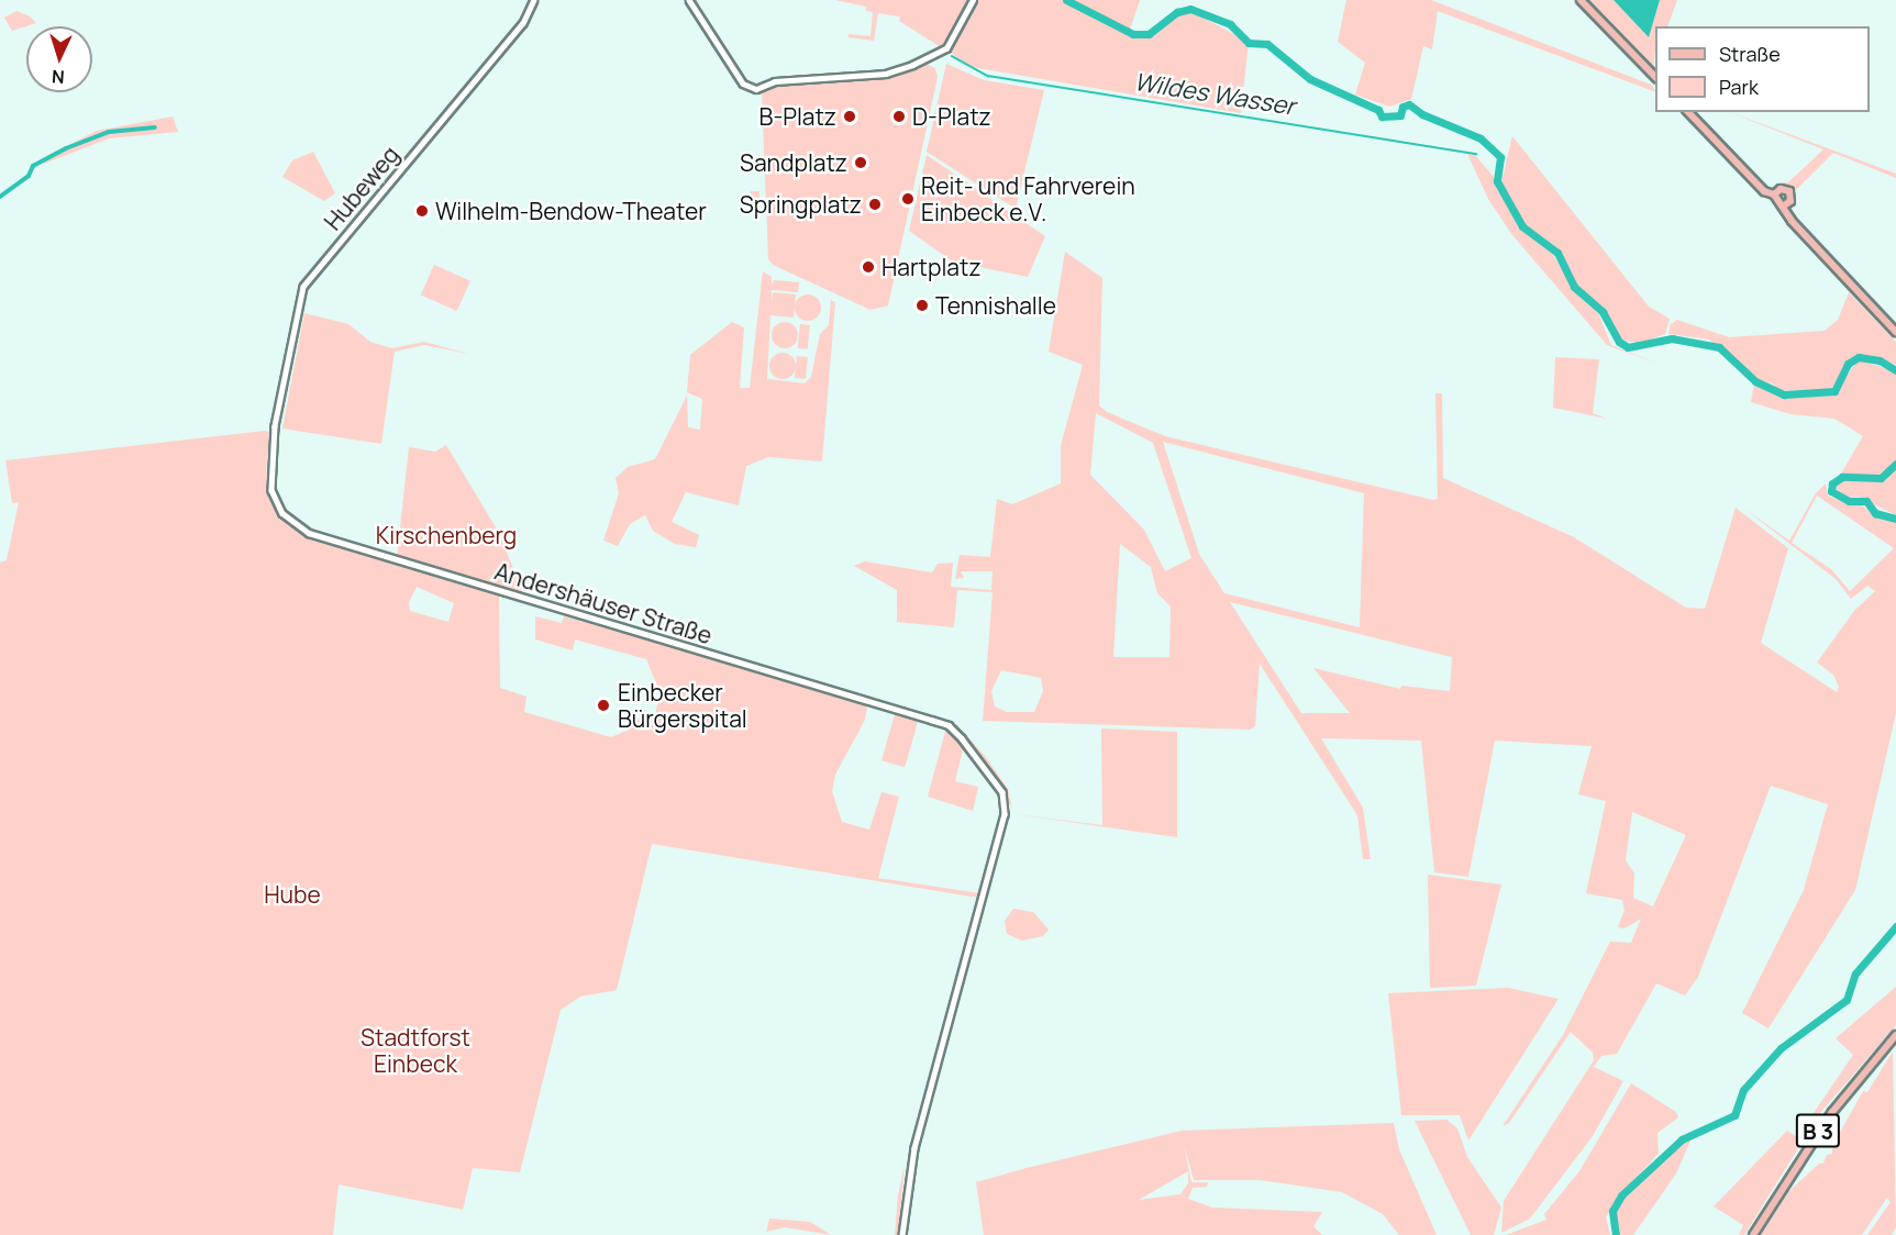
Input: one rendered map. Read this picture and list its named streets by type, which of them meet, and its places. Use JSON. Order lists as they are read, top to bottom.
{
  "streets": {
    "main road": ["B 3"],
    "street": ["Hubeweg", "Andershäuser Straße"]
  },
  "crossings": [
    ["Hubeweg", "Andershäuser Straße"]
  ],
  "water": ["Wildes Wasser"],
  "parks": ["Kirschenberg", "Hube", "Stadtforst Einbeck"],
  "places": [
    "B-Platz",
    "D-Platz",
    "Sandplatz",
    "Reit- und Fahrverein Einbeck e.V.",
    "Springplatz",
    "Wilhelm-Bendow-Theater",
    "Hartplatz",
    "Tennishalle",
    "Einbecker Bürgerspital"
  ],
  "legend": ["Straße", "Park"],
  "north": "bottom"
}
